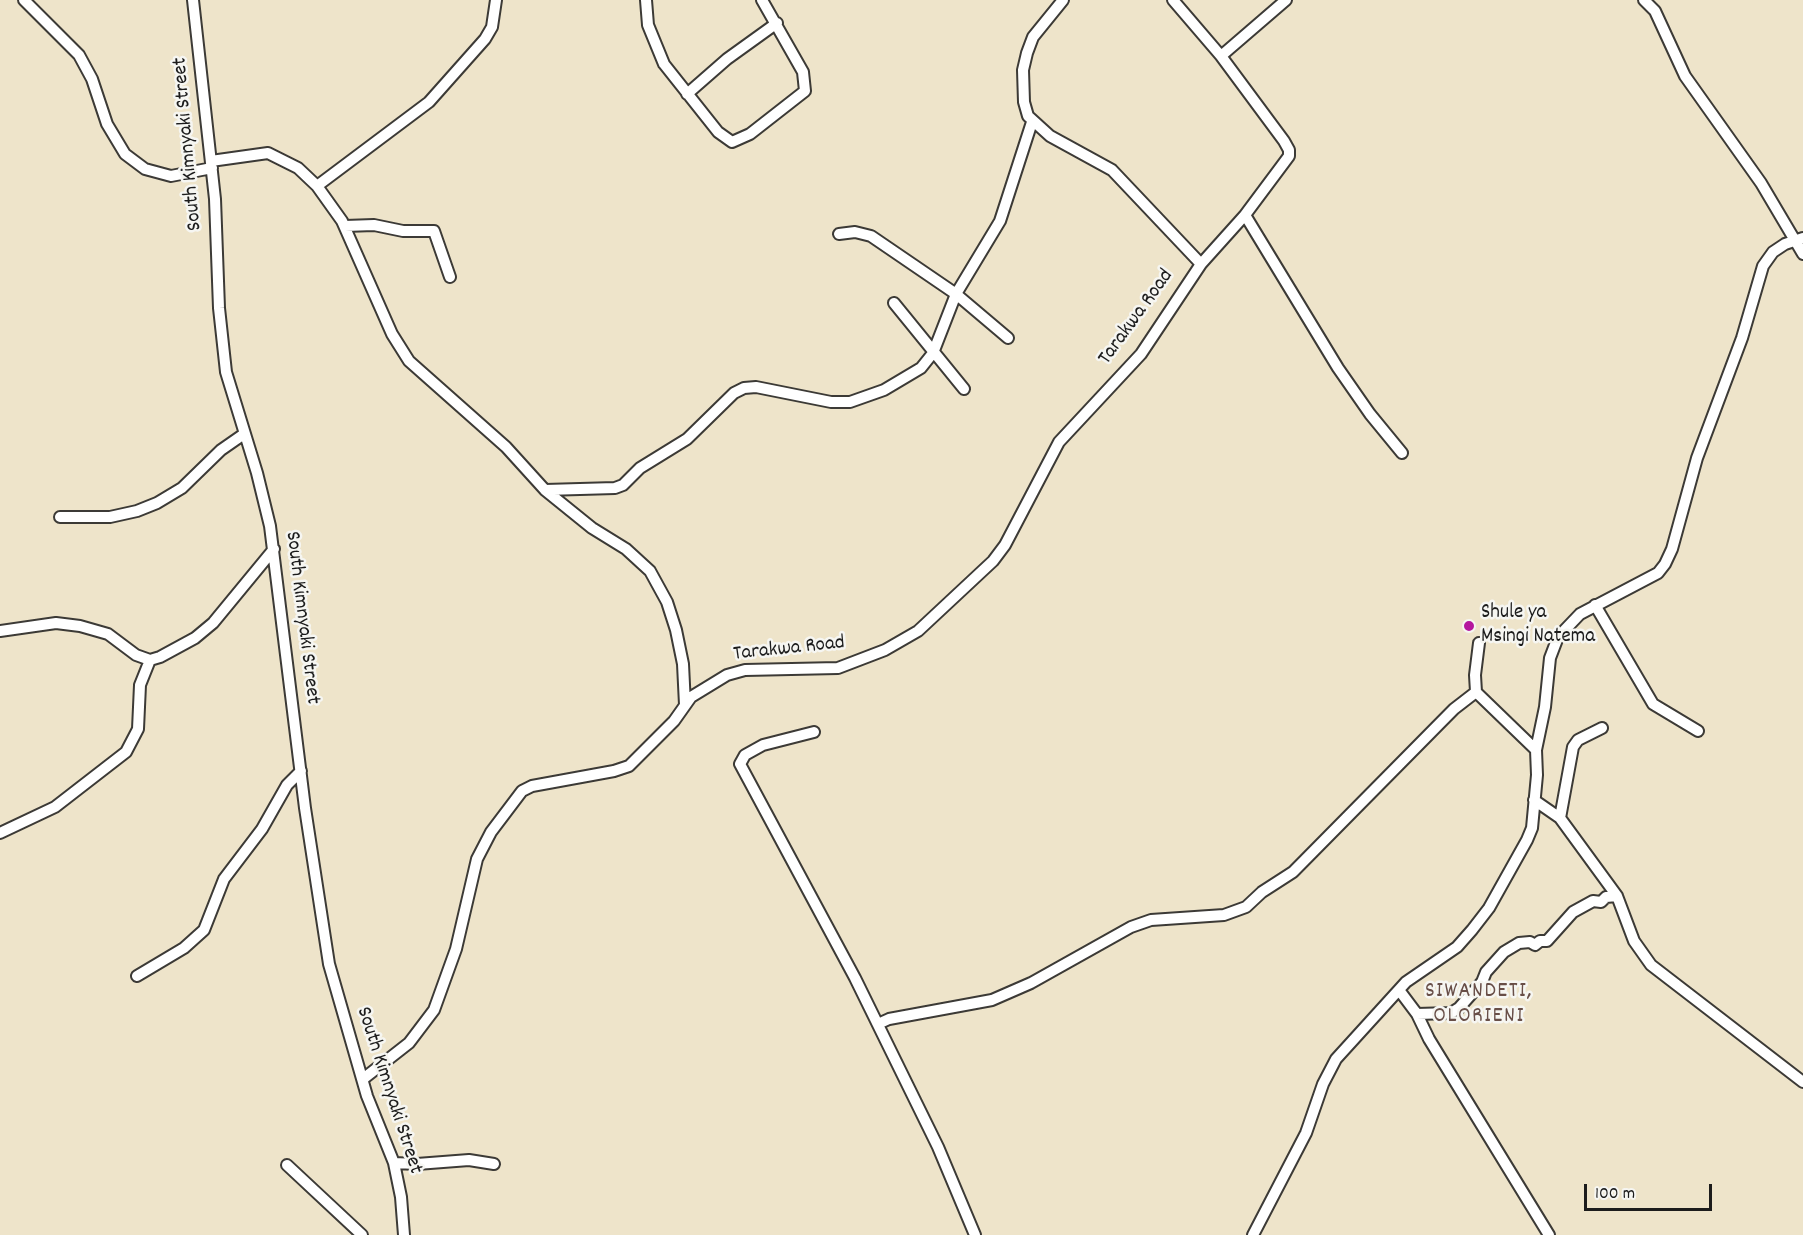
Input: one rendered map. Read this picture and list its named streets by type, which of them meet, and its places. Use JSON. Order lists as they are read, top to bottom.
{
  "streets": {
    "street": ["South Kimnyaki Street", "Tarakwa Road"]
  },
  "crossings": [
    ["South Kimnyaki Street", "Tarakwa Road"]
  ],
  "districts": ["SIWANDETI, OLORIENI"],
  "places": ["Shule ya Msingi Natema"],
  "scale_bar": "100 m"
}
